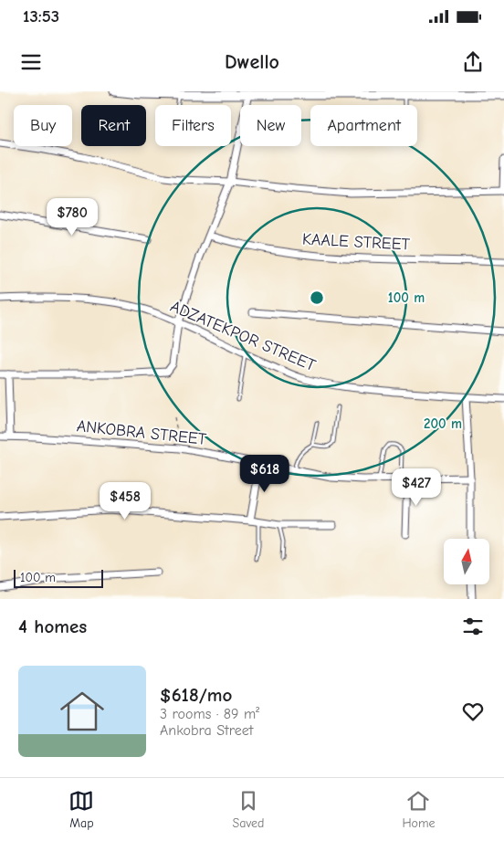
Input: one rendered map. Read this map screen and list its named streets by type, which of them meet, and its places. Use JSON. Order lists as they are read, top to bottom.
{
  "streets": {
    "street": ["KAALE STREET", "ADZATEKPOR STREET", "ANKOBRA STREET"]
  },
  "scale_bar": "100 m",
  "north": "top",
  "page": {
    "status": "13:53",
    "header": "Dwello",
    "chip": [
      "Buy",
      "Rent",
      "Filters",
      "New",
      "Apartment"
    ],
    "price": [
      "$780",
      "$618",
      "$427",
      "$458"
    ],
    "scale": "100 m",
    "heading": "4 homes",
    "list": [
      {
        "name": "$618/mo",
        "note": "3 rooms · 89 m² · Ankobra Street"
      }
    ],
    "tabs": ["Map", "Saved", "Home"]
  },
  "rings": ["100 m", "200 m"]
}
